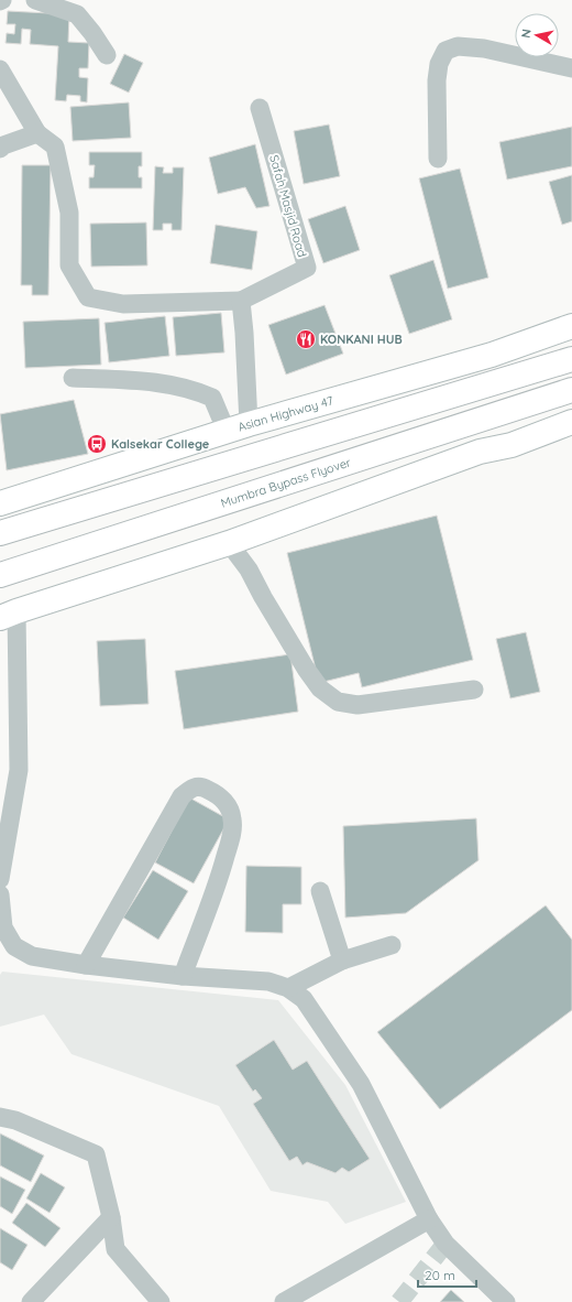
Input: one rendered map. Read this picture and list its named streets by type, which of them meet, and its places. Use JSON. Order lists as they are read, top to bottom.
{
  "streets": {
    "main road": ["Asian Highway 47", "Mumbra Bypass Flyover"],
    "street": ["Safah Masjid Road"]
  },
  "places": {
    "restaurant": ["KONKANI HUB"],
    "bus stop": ["Kalsekar College"]
  },
  "scale_bar": "20 m",
  "north": "left"
}
